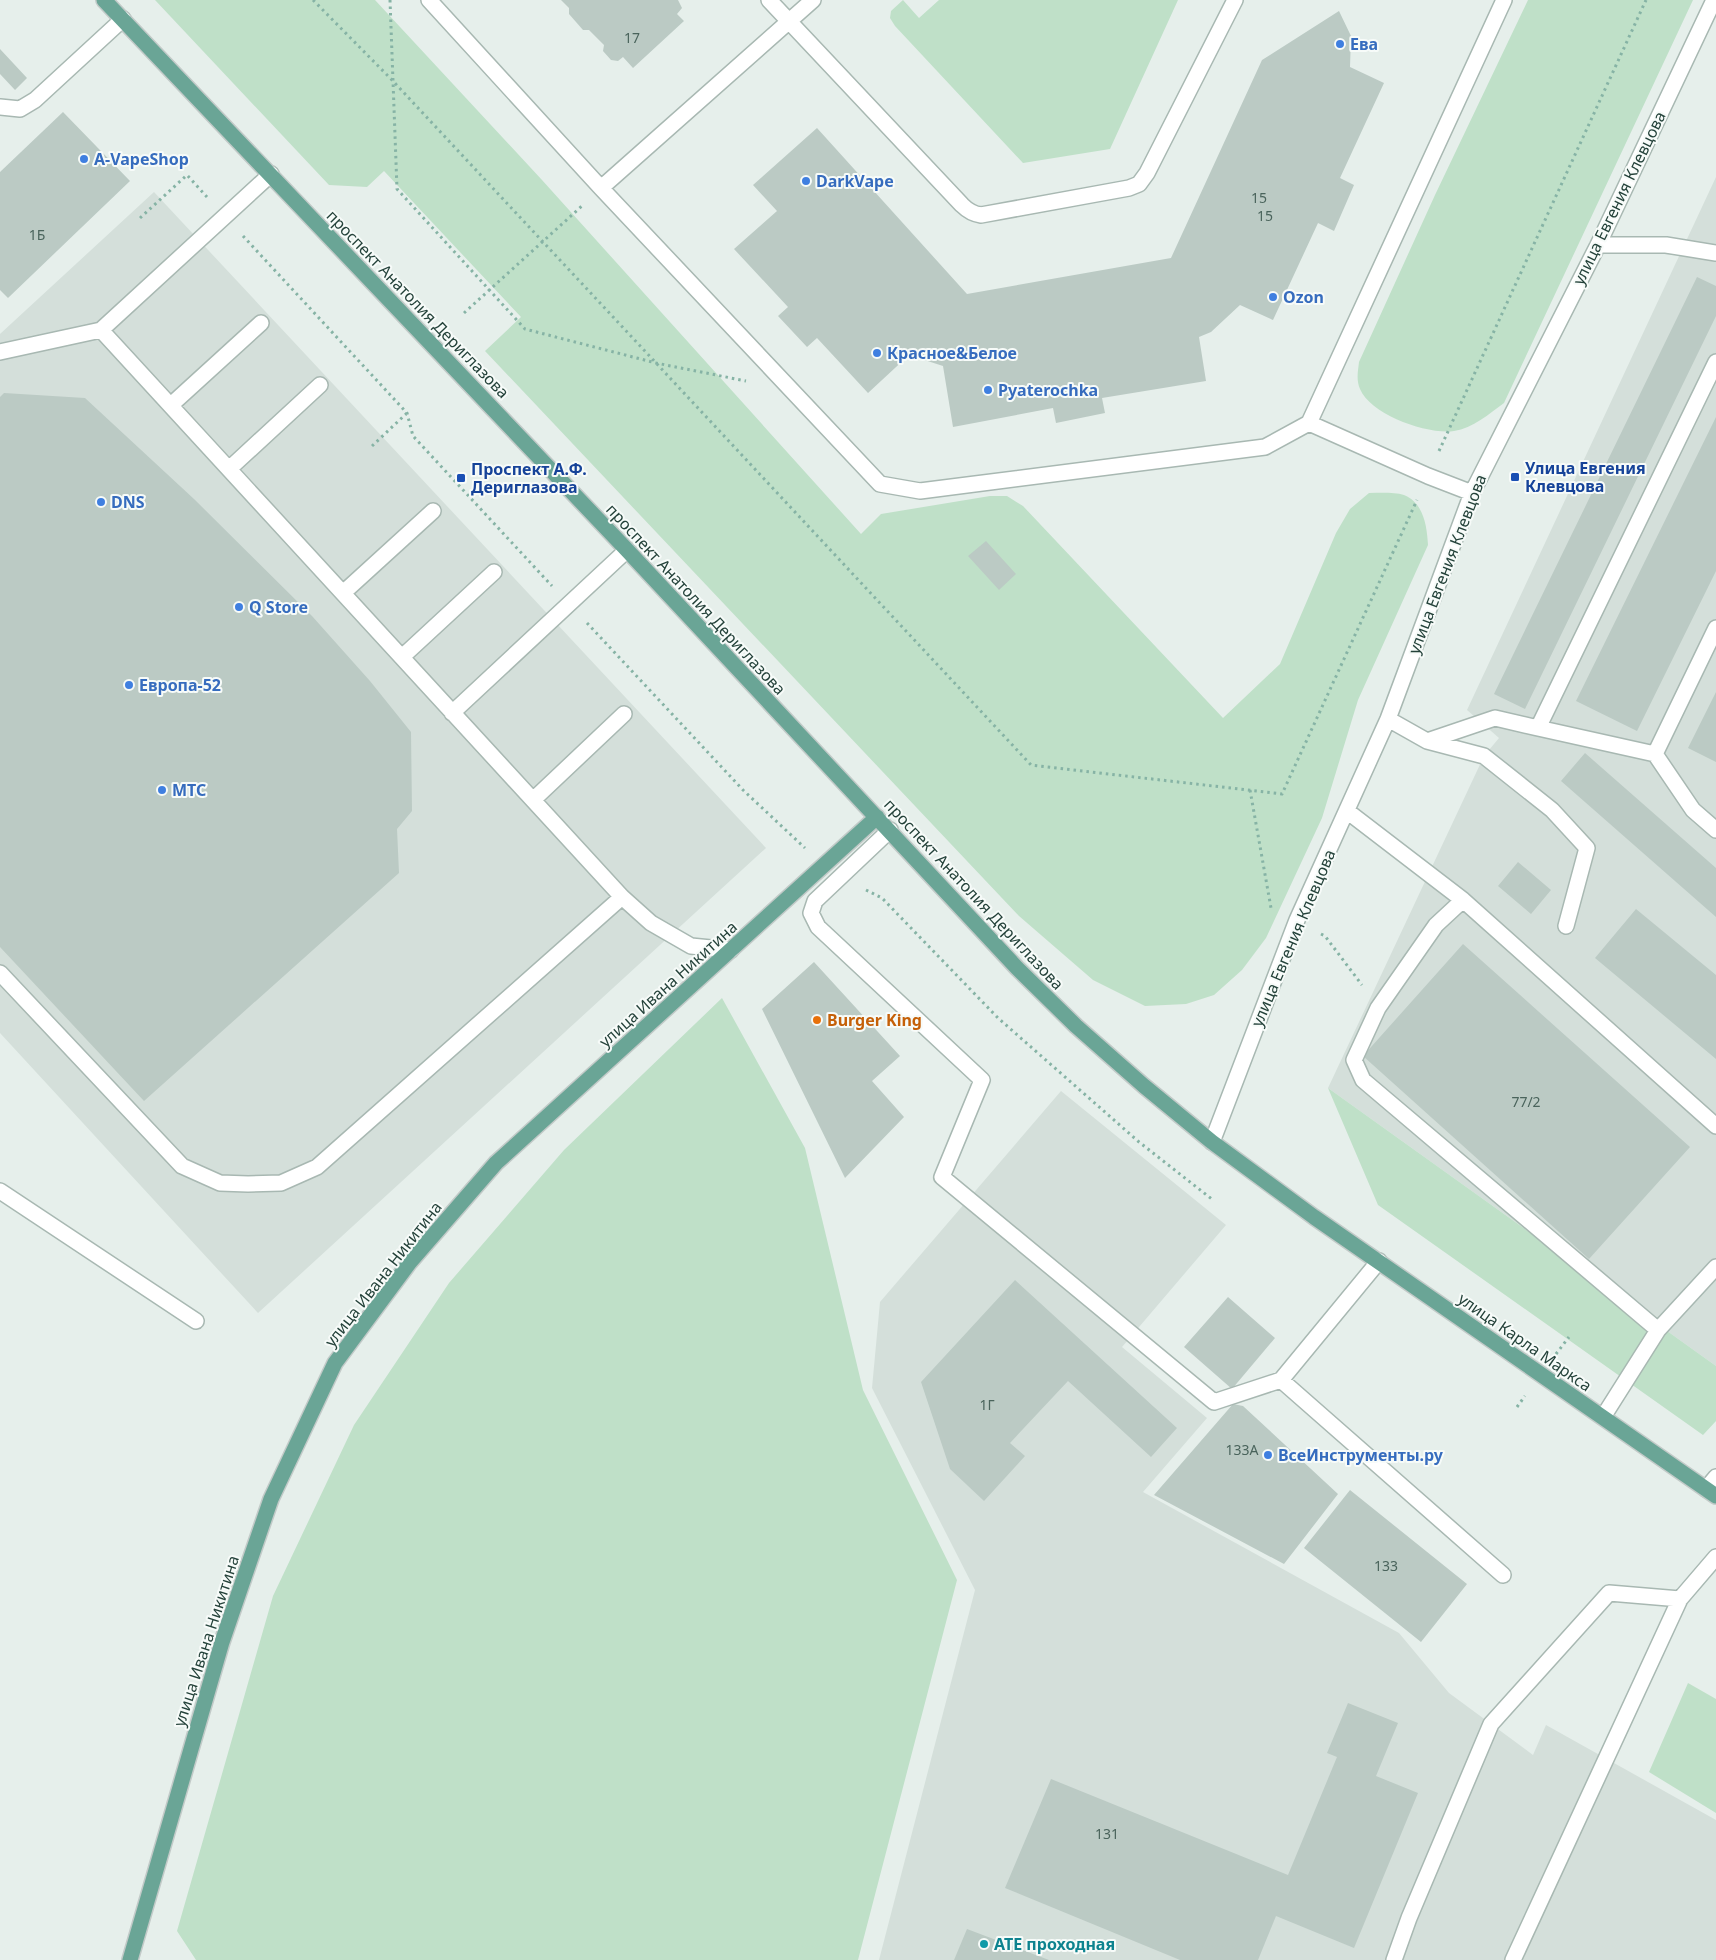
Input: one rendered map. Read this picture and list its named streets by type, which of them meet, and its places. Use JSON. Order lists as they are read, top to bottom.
{
  "streets": {
    "main road": ["проспект Анатолия Дериглазова", "улица Ивана Никитина", "улица Карла Маркса"],
    "street": ["улица Евгения Клевцова"]
  },
  "crossings": [
    ["улица Евгения Клевцова", "проспект Анатолия Дериглазова"],
    ["улица Евгения Клевцова", "улица Карла Маркса"],
    ["проспект Анатолия Дериглазова", "улица Ивана Никитина"],
    ["проспект Анатолия Дериглазова", "улица Карла Маркса"]
  ],
  "places": {
    "other": [
      "Ева",
      "A-VapeShop",
      "DarkVape",
      "Ozon",
      "Красное&Белое",
      "Pyaterochka",
      "DNS",
      "Q Store",
      "Европа-52",
      "МТС",
      "Burger King",
      "ВсеИнструменты.ру",
      "АТЕ проходная"
    ],
    "transit": ["Улица Евгения Клевцова", "Проспект А.Ф. Дериглазова"]
  },
  "house_numbers": [
    "17",
    "15",
    "15",
    "1Б",
    "77/2",
    "1Г",
    "133А",
    "133",
    "131"
  ]
}
